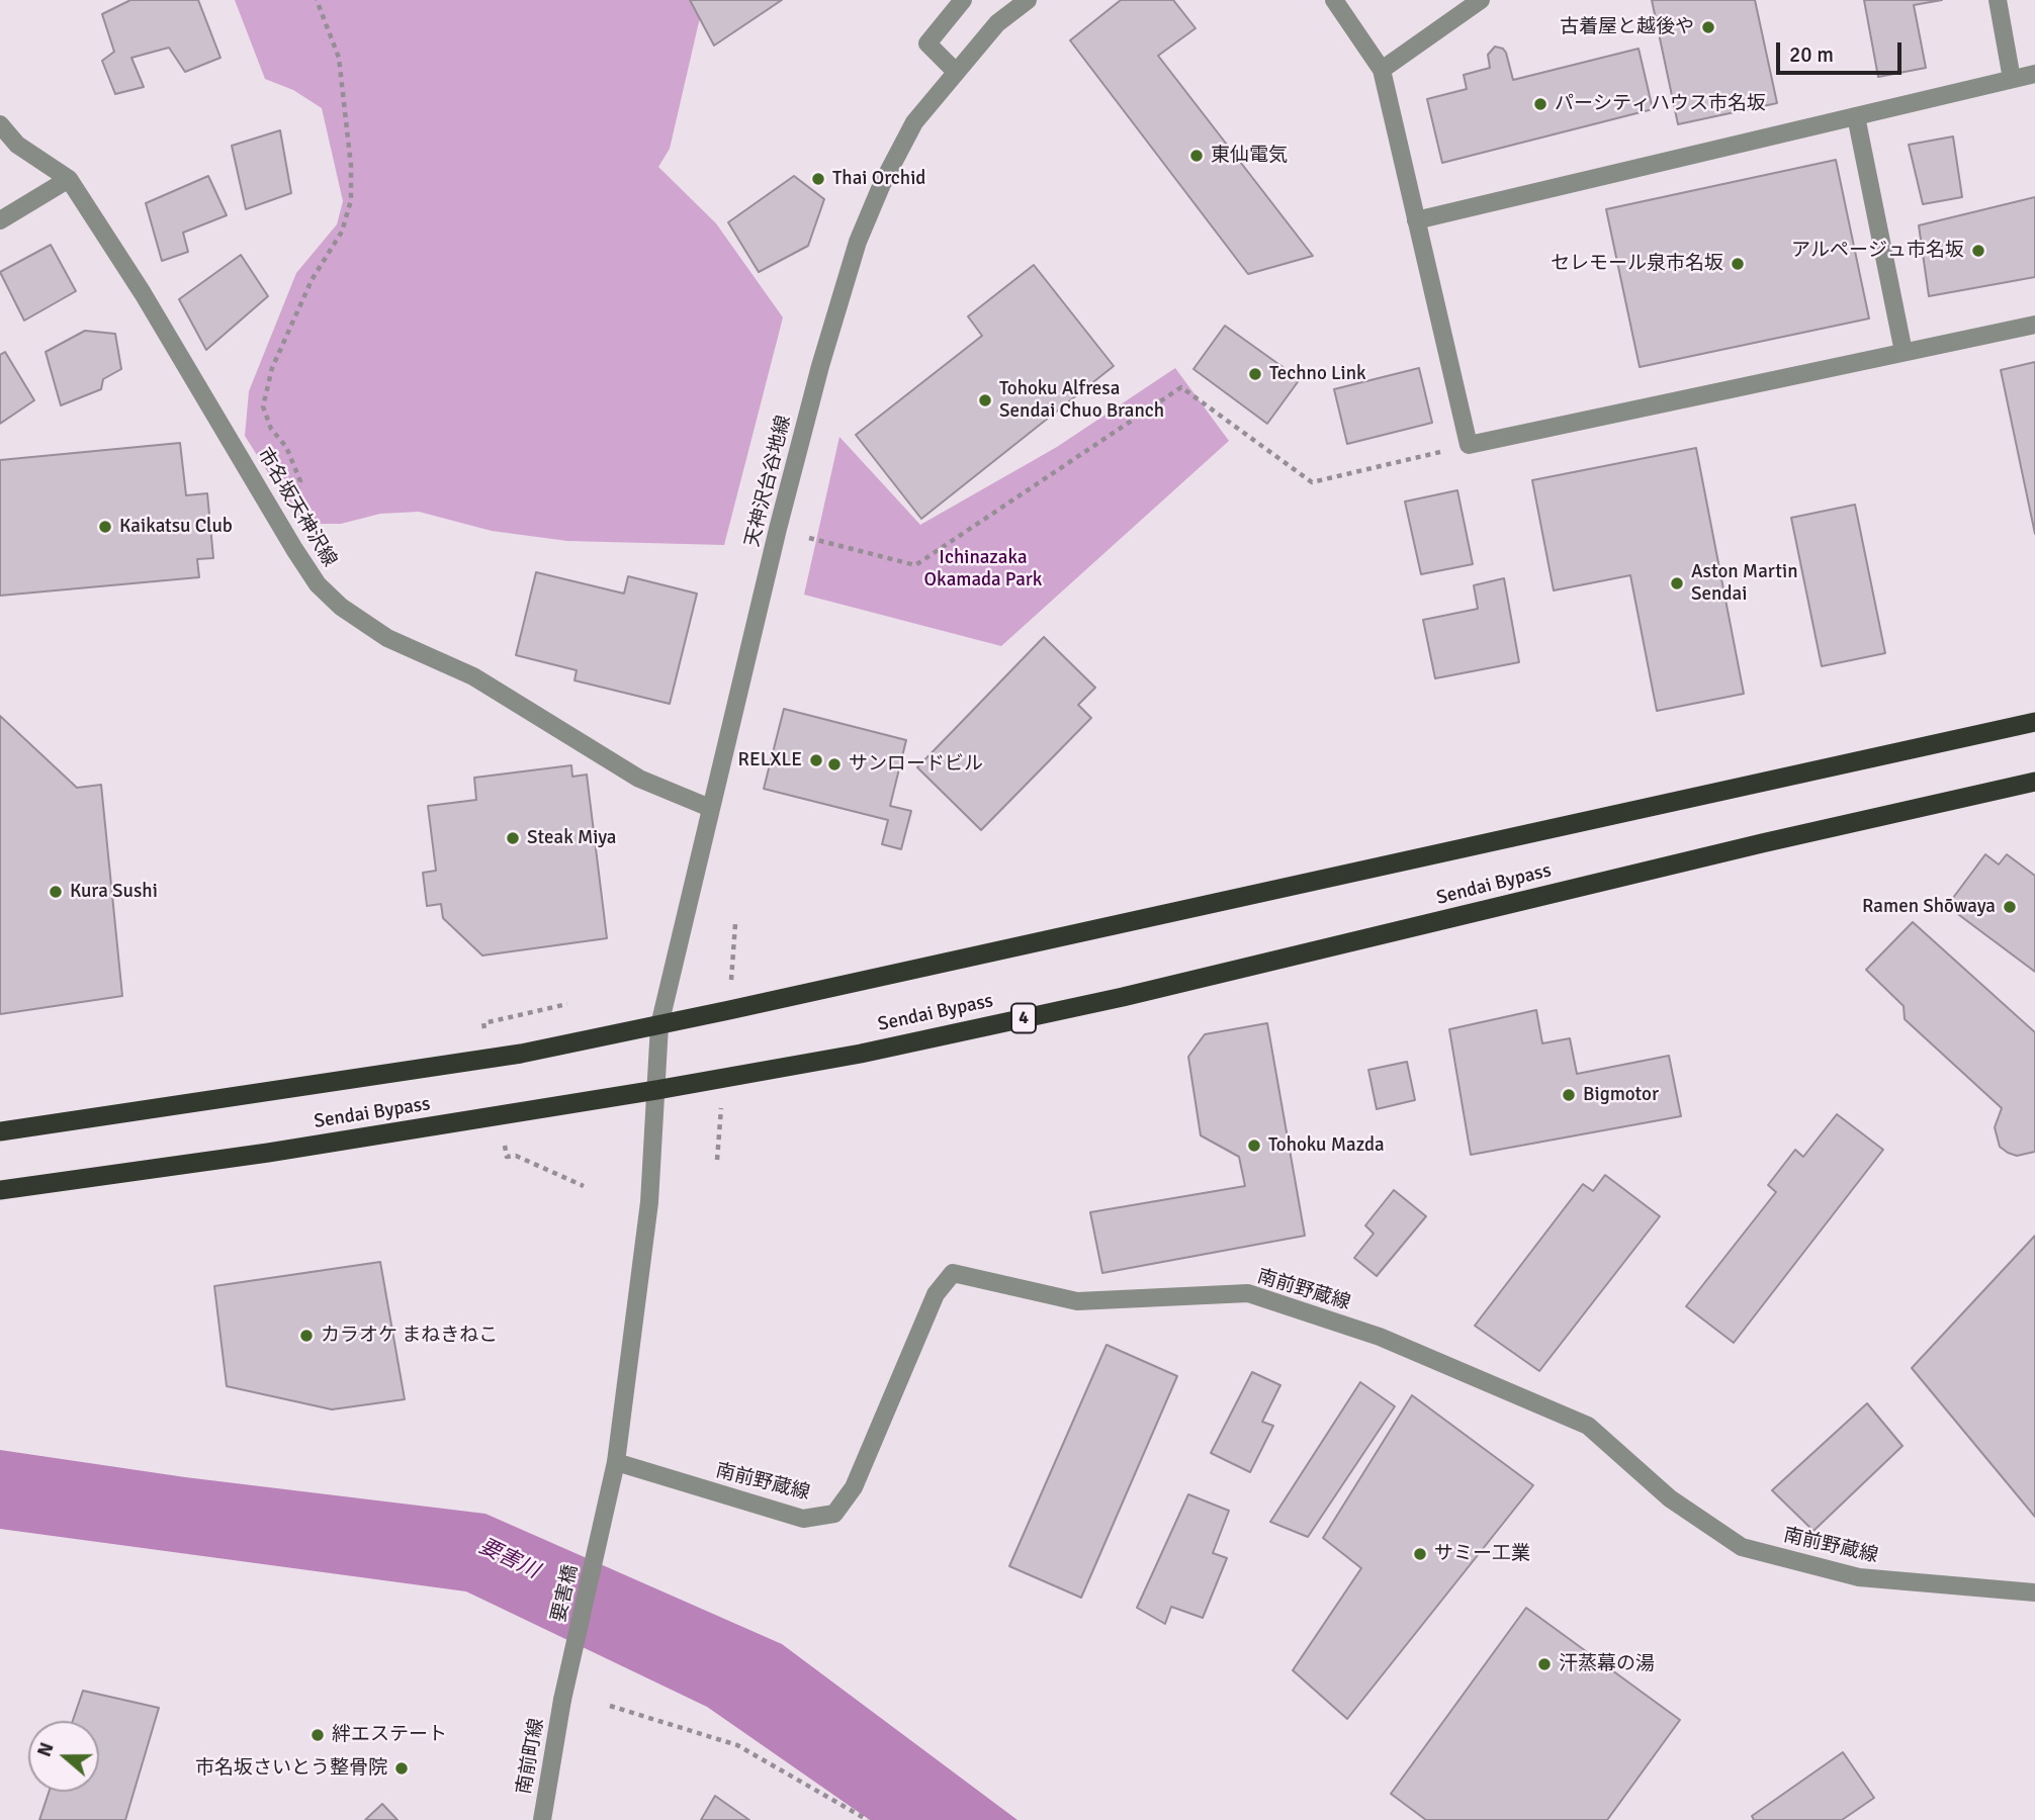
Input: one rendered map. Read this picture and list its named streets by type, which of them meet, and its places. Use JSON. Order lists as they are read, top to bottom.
{
  "streets": {
    "highway": ["Sendai Bypass", "4"],
    "street": [
      "天神沢台谷地線",
      "市名坂天神沢線",
      "南前野蔵線",
      "要害橋",
      "南前町線"
    ]
  },
  "crossings": [
    ["天神沢台谷地線", "市名坂天神沢線"],
    ["天神沢台谷地線", "Sendai Bypass"],
    ["天神沢台谷地線", "要害橋"],
    ["Sendai Bypass", "要害橋"],
    ["南前野蔵線", "要害橋"],
    ["要害橋", "南前町線"]
  ],
  "water": ["要害川"],
  "parks": ["Ichinazaka Okamada Park"],
  "places": [
    "古着屋と越後や",
    "パーシティハウス市名坂",
    "東仙電気",
    "Thai Orchid",
    "アルページュ市名坂",
    "セレモール泉市名坂",
    "Techno Link",
    "Tohoku Alfresa Sendai Chuo Branch",
    "Kaikatsu Club",
    "Aston Martin Sendai",
    "RELXLE",
    "サンロードビル",
    "Steak Miya",
    "Kura Sushi",
    "Ramen Shōwaya",
    "Bigmotor",
    "Tohoku Mazda",
    "カラオケ まねきねこ",
    "サミー工業",
    "汗蒸幕の湯",
    "絆エステート",
    "市名坂さいとう整骨院"
  ],
  "scale_bar": "20 m",
  "north": "left"
}
